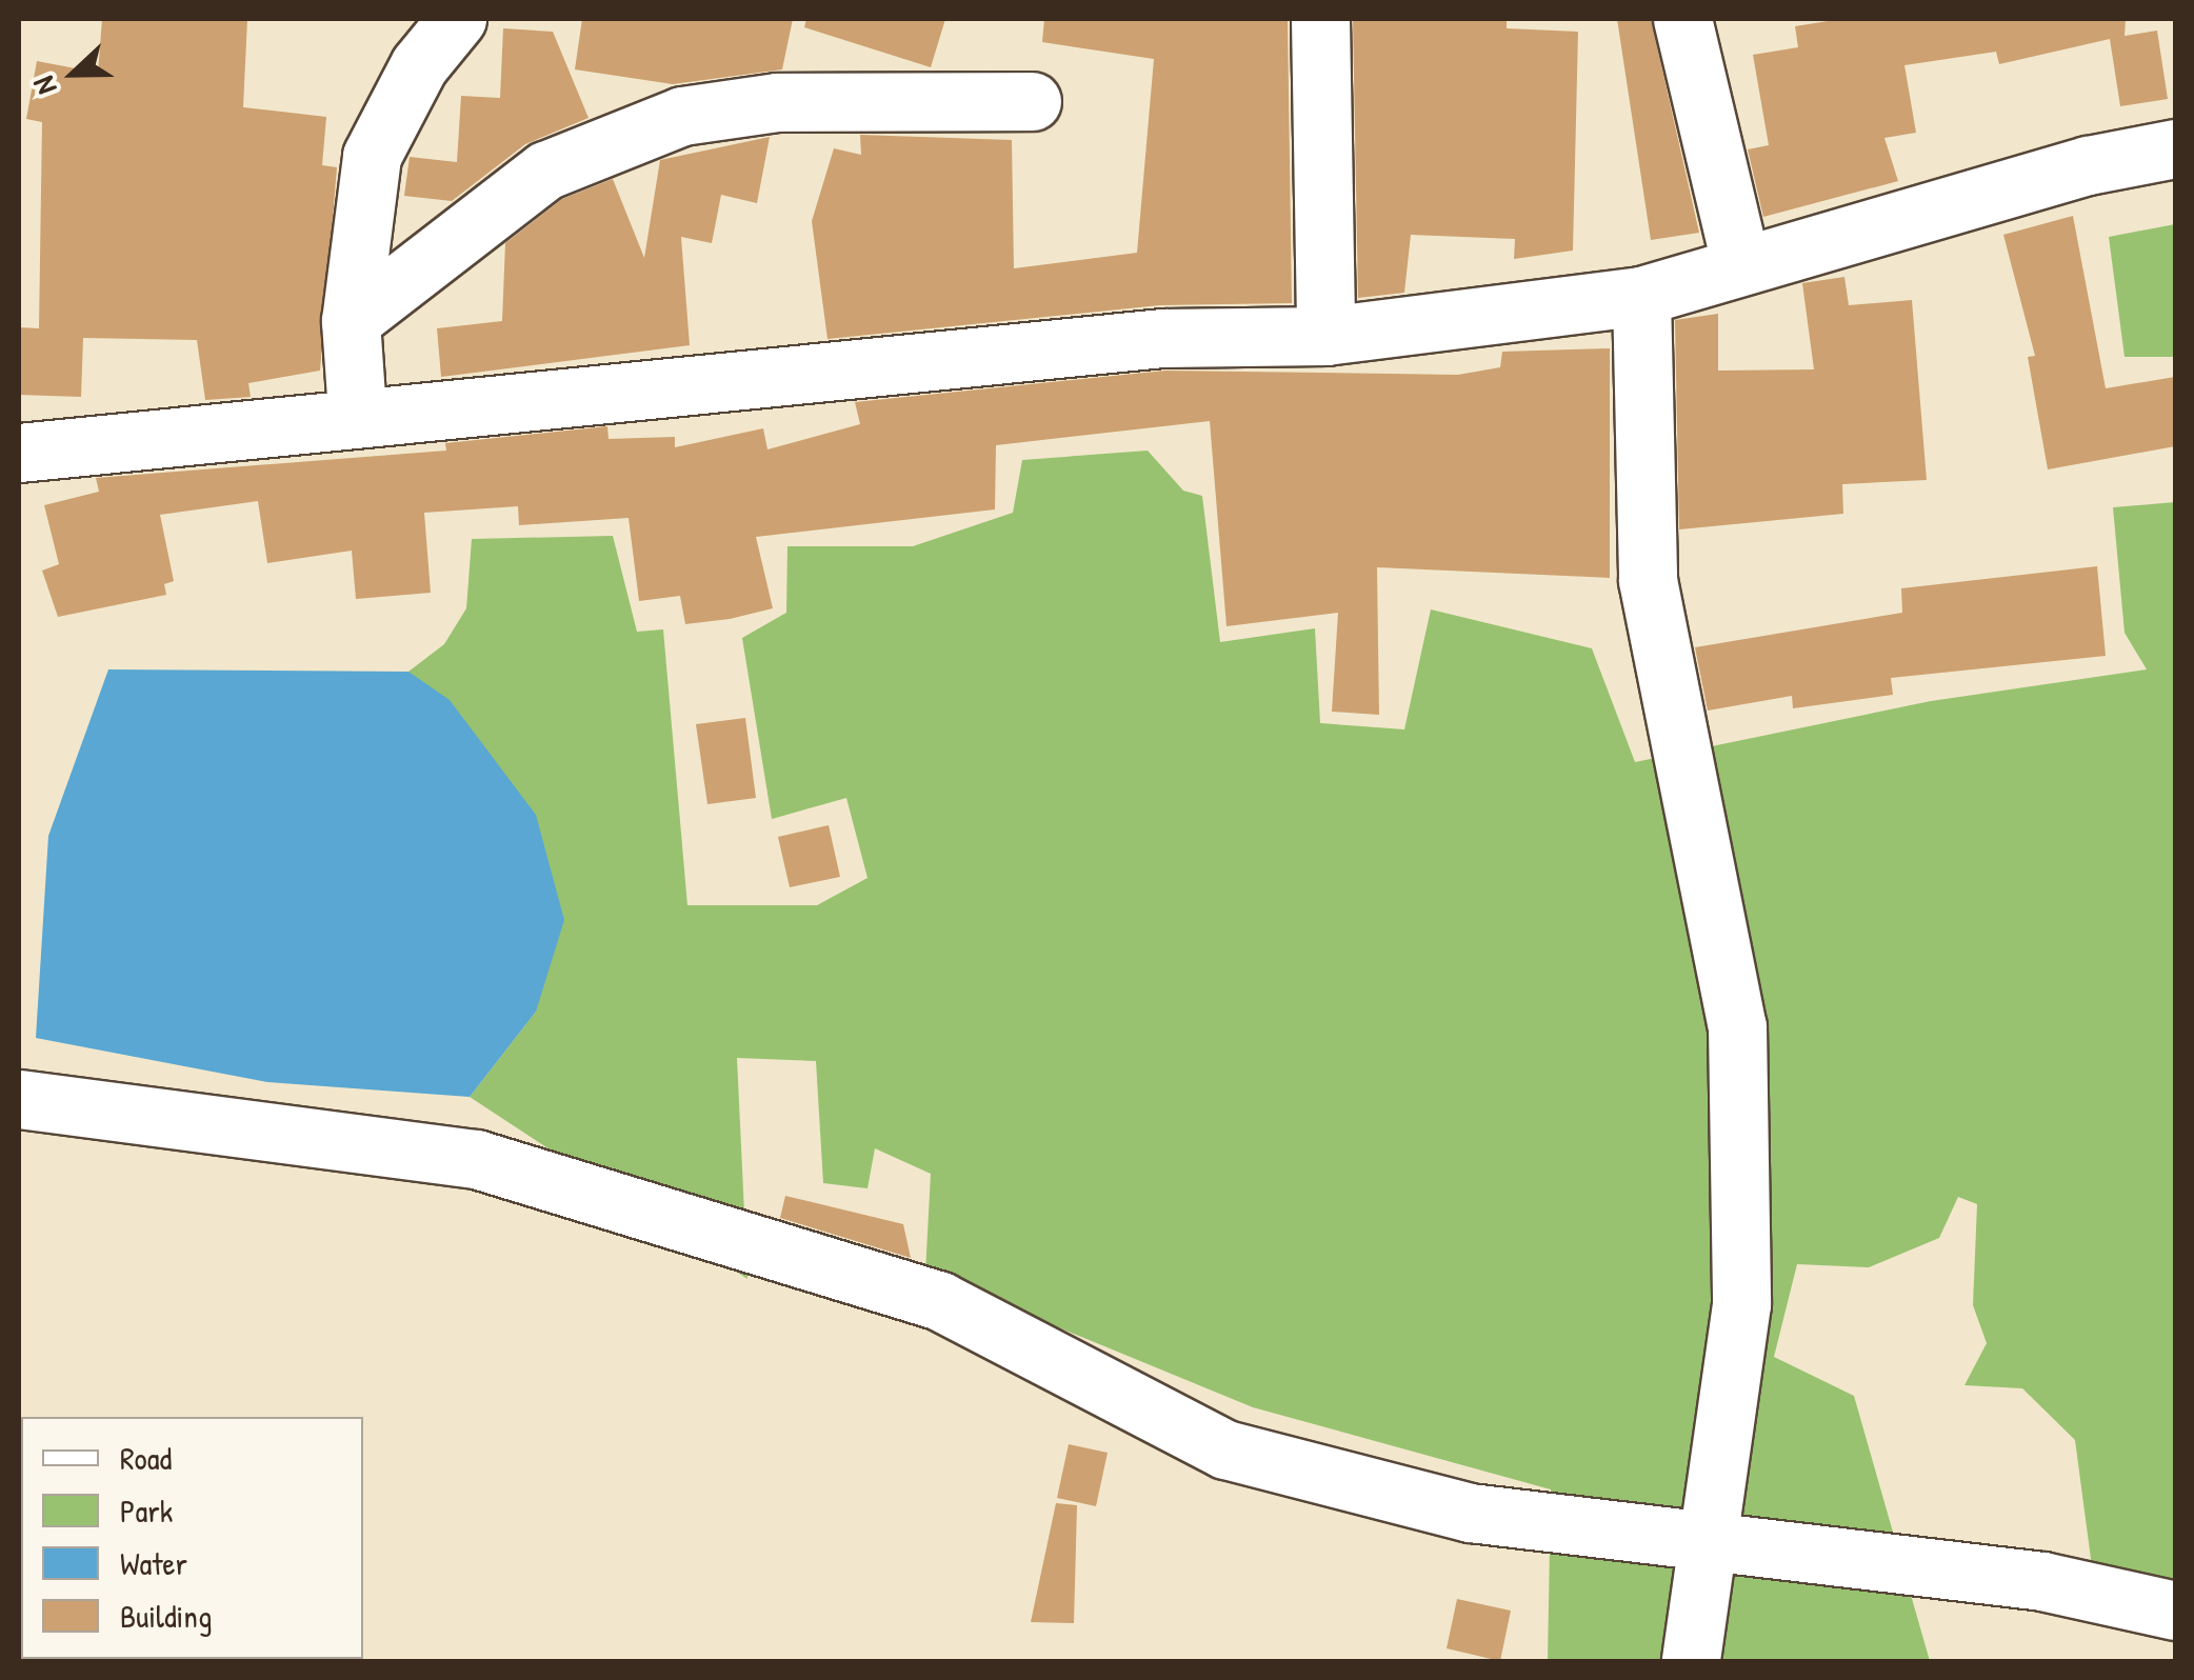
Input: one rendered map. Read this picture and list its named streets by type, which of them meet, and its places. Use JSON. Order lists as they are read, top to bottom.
{
  "legend": [
    "Road",
    "Park",
    "Water",
    "Building"
  ],
  "north": "left"
}
